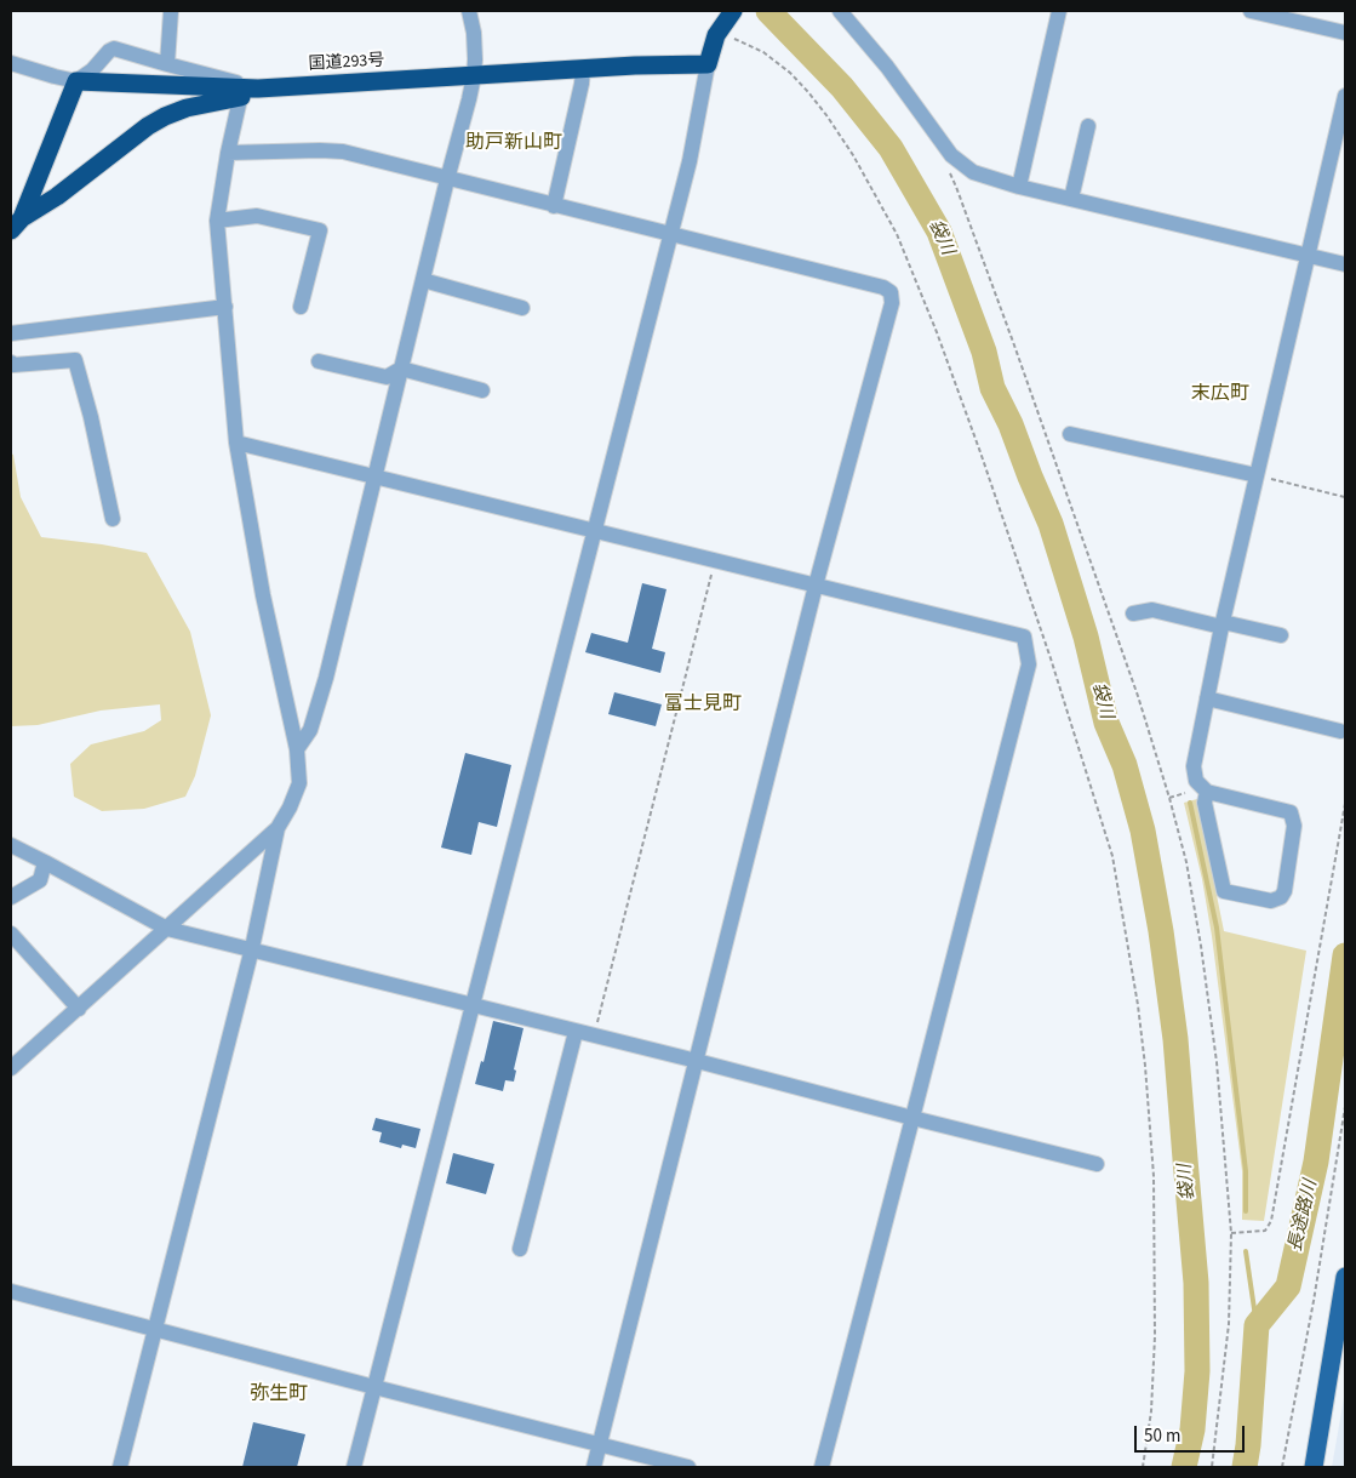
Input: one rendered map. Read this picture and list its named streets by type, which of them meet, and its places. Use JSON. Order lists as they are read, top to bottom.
{
  "streets": {
    "highway": ["国道293号"]
  },
  "districts": [
    "助戸新山町",
    "末広町",
    "富士見町",
    "弥生町"
  ],
  "water": ["袋川", "長途路川"],
  "scale_bar": "50 m"
}
